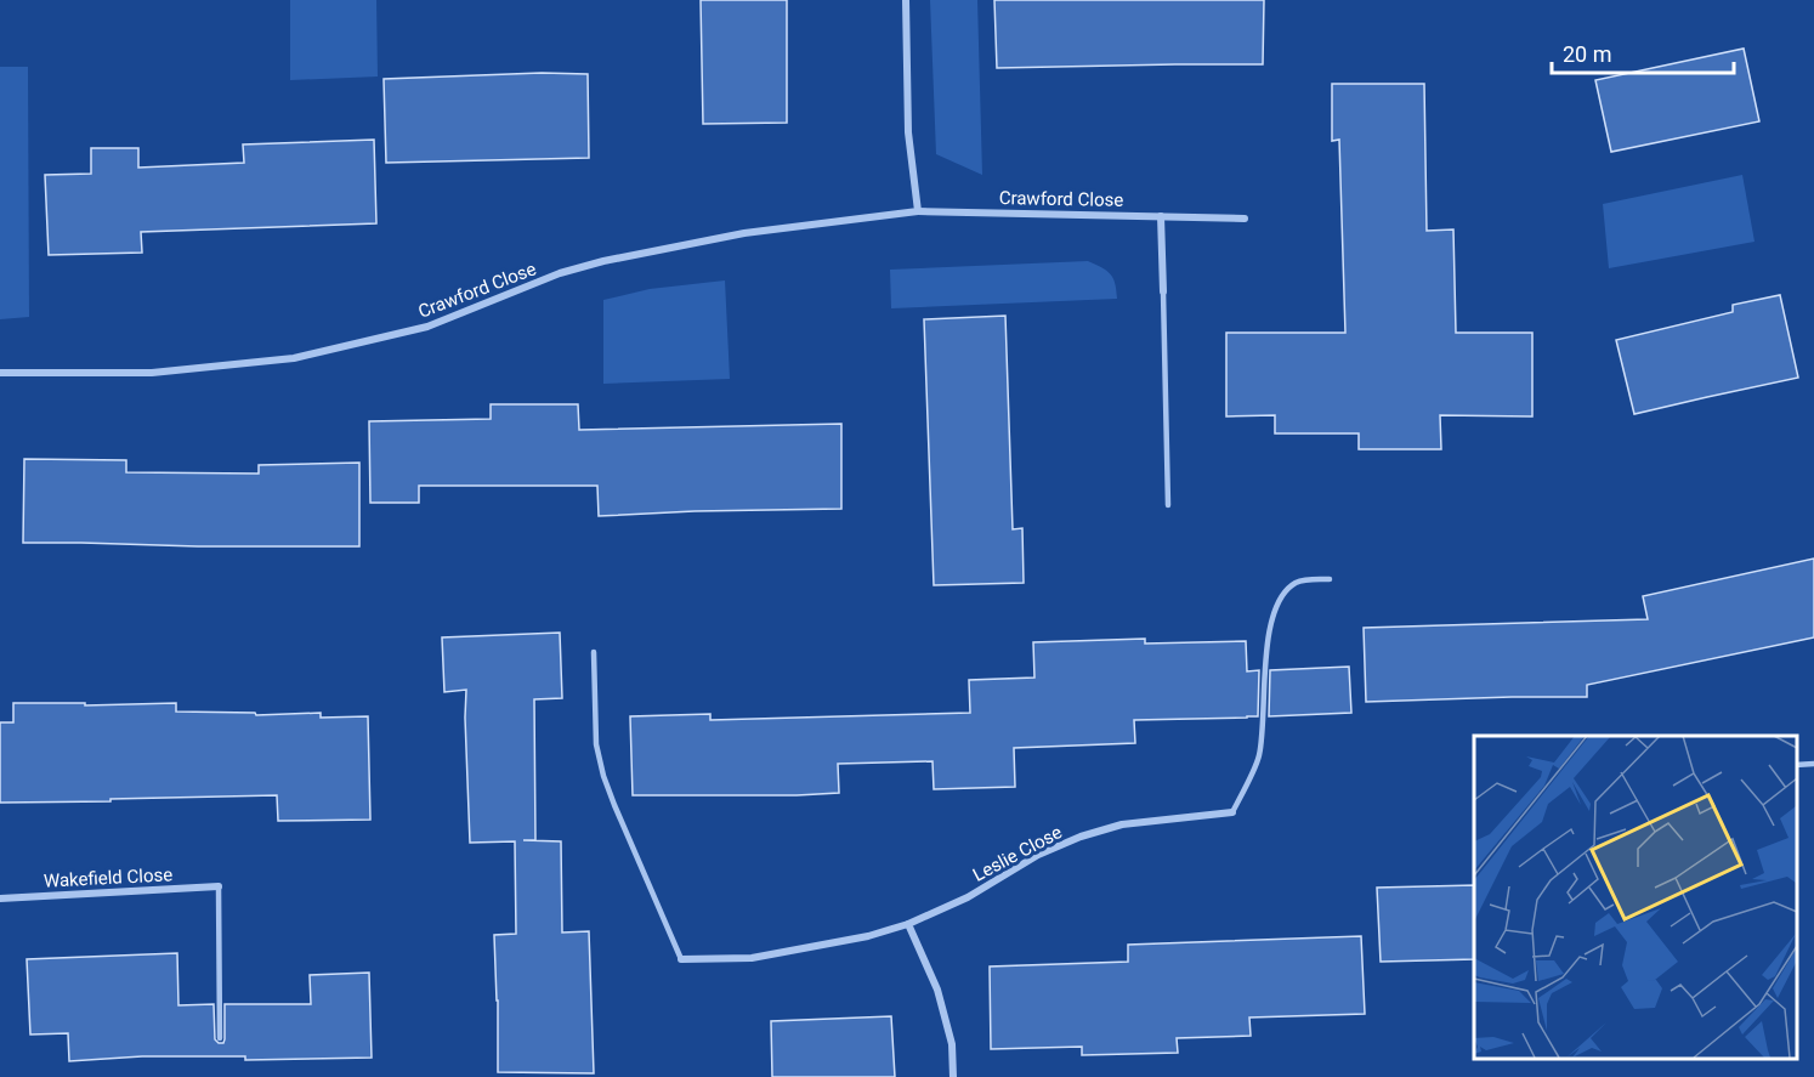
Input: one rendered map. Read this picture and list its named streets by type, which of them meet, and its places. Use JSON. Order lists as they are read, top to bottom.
{
  "streets": {
    "street": ["Crawford Close", "Leslie Close", "Wakefield Close"]
  },
  "scale_bar": "20 m"
}
